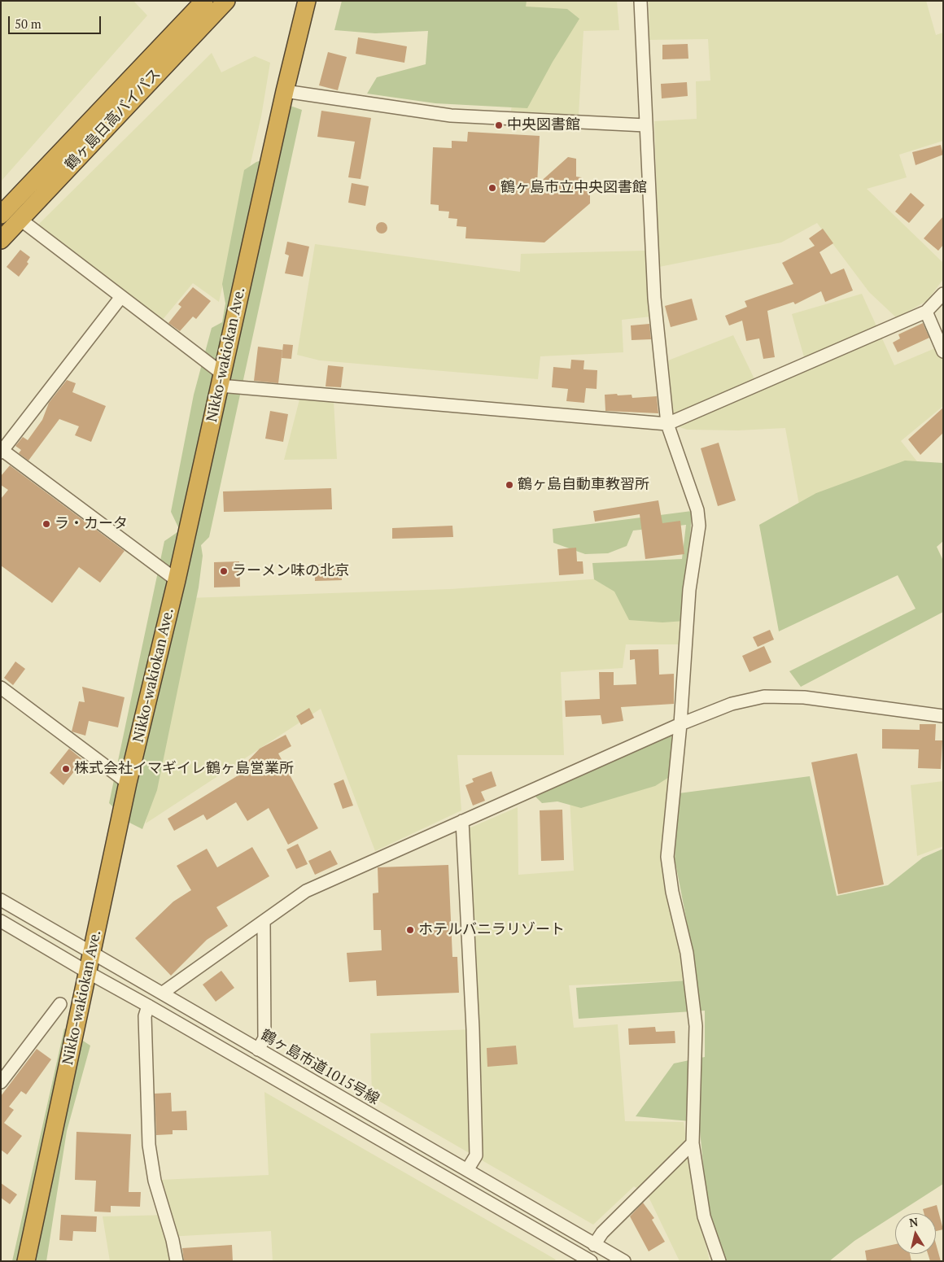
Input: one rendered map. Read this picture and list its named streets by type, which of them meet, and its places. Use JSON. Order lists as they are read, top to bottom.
{
  "streets": {
    "highway": ["鶴ヶ島日高バイパス", "Nikko-wakiokan Ave."],
    "street": ["鶴ヶ島市道1015号線"]
  },
  "crossings": [
    ["Nikko-wakiokan Ave.", "鶴ヶ島市道1015号線"]
  ],
  "places": [
    "中央図書館",
    "鶴ヶ島市立中央図書館",
    "鶴ヶ島自動車教習所",
    "ラ・カータ",
    "ラーメン味の北京",
    "株式会社イマギイレ鶴ヶ島営業所",
    "ホテルバニラリゾート"
  ],
  "scale_bar": "50 m",
  "north": "top"
}
